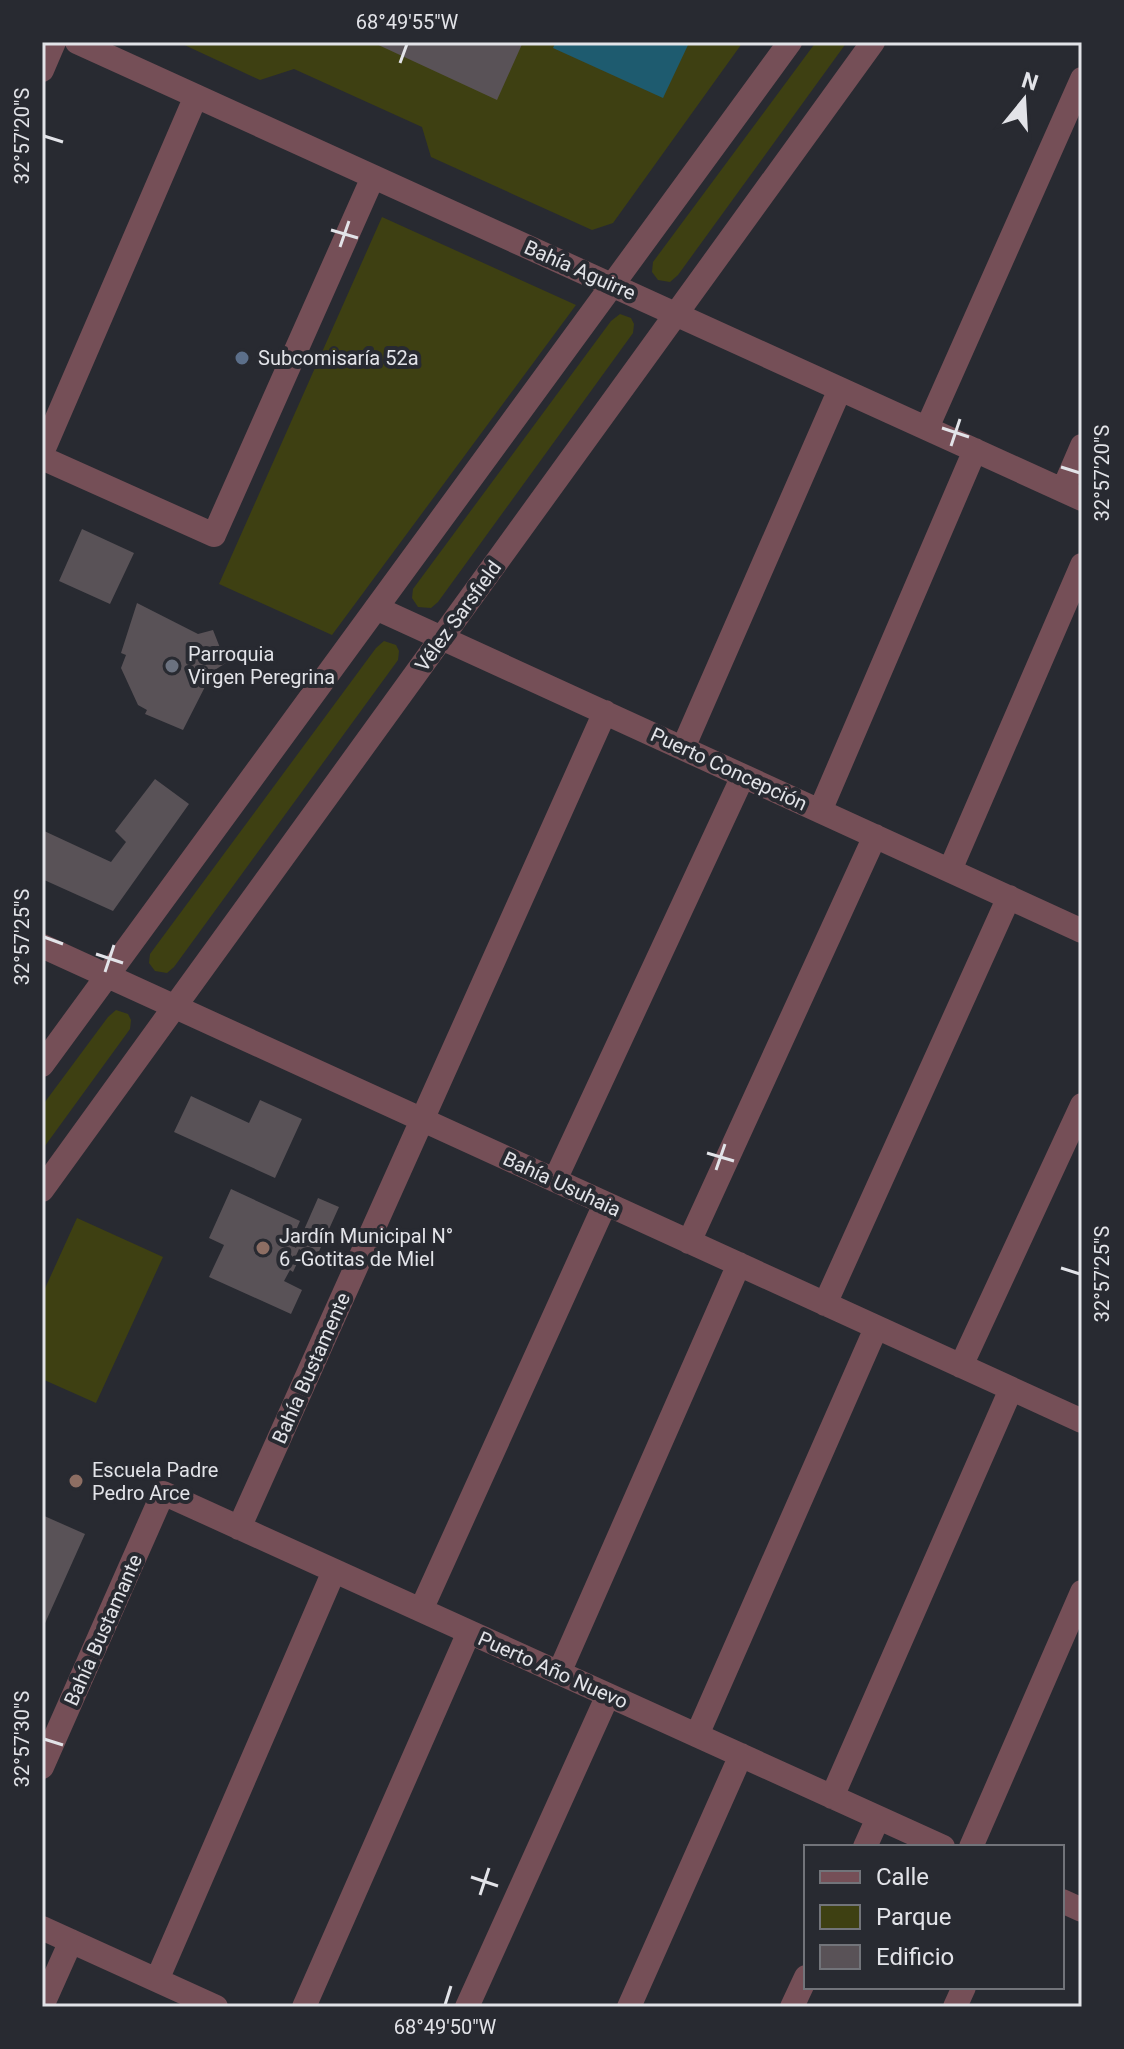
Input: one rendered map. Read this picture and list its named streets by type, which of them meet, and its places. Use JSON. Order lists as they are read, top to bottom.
{
  "streets": {
    "street": [
      "Bahía Aguirre",
      "Vélez Sarsfield",
      "Puerto Concepción",
      "Bahía Usuhaia",
      "Bahía Bustamente",
      "Bahía Bustamante",
      "Puerto Año Nuevo"
    ]
  },
  "crossings": [
    ["Bahía Aguirre", "Vélez Sarsfield"],
    ["Vélez Sarsfield", "Puerto Concepción"],
    ["Vélez Sarsfield", "Bahía Usuhaia"],
    ["Puerto Concepción", "Bahía Bustamente"],
    ["Bahía Usuhaia", "Bahía Bustamente"],
    ["Bahía Bustamente", "Puerto Año Nuevo"],
    ["Bahía Bustamante", "Puerto Año Nuevo"]
  ],
  "places": [
    "Subcomisaría 52a",
    "Parroquia Virgen Peregrina",
    "Jardín Municipal N° 6 -Gotitas de Miel",
    "Escuela Padre Pedro Arce"
  ],
  "legend": ["Calle", "Parque", "Edificio"],
  "north": "top",
  "coordinates": [
    "68°49'55\"W",
    "32°57'20\"S",
    "32°57'25\"S",
    "32°57'30\"S",
    "68°49'50\"W"
  ]
}
